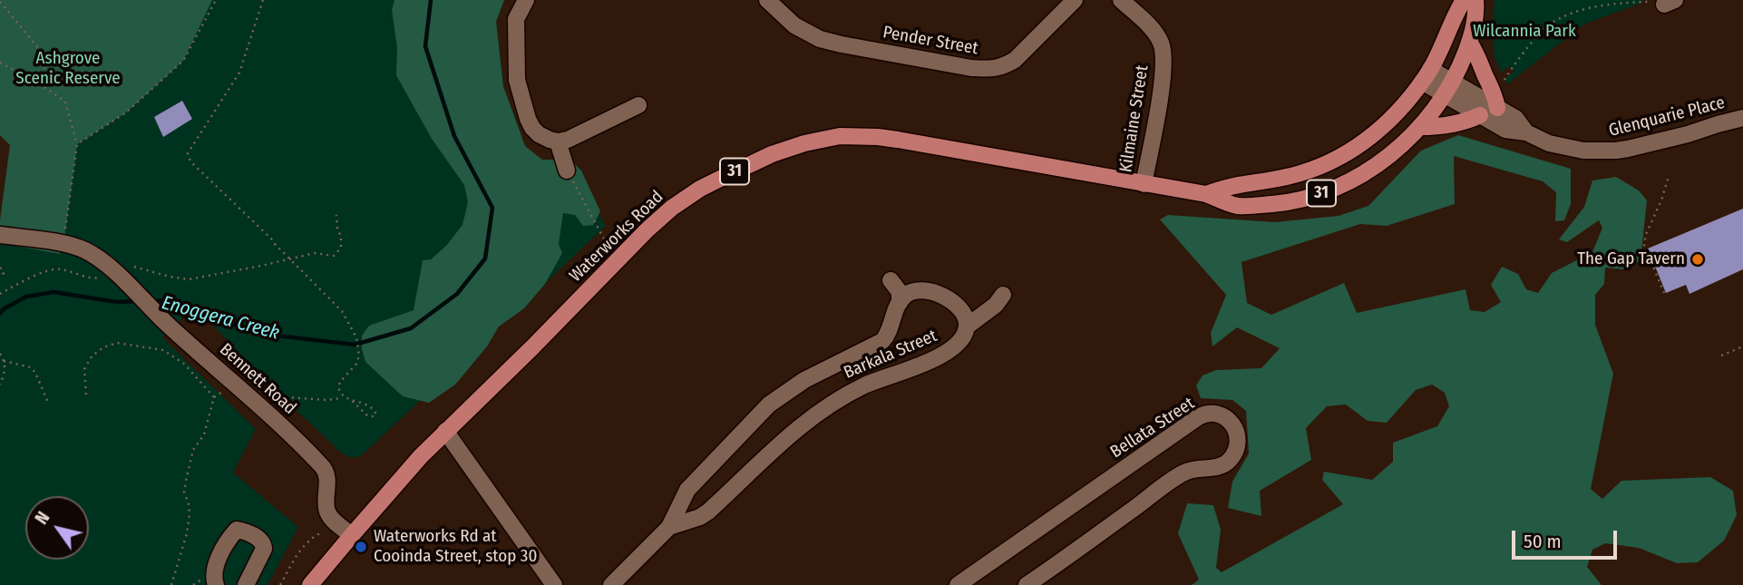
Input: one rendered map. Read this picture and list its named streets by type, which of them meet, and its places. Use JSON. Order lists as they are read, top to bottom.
{
  "streets": {
    "main road": ["31", "Waterworks Road"],
    "street": [
      "Pender Street",
      "Glenquarie Place",
      "Kilmaine Street",
      "Barkala Street",
      "Bennett Road",
      "Bellata Street"
    ]
  },
  "crossings": [
    ["Glenquarie Place", "Waterworks Road"],
    ["Kilmaine Street", "Waterworks Road"]
  ],
  "water": ["Enoggera Creek"],
  "parks": ["Wilcannia Park", "Ashgrove Scenic Reserve"],
  "places": ["The Gap Tavern", "Waterworks Rd at Cooinda Street, stop 30"],
  "scale_bar": "50 m",
  "north": "top left"
}
